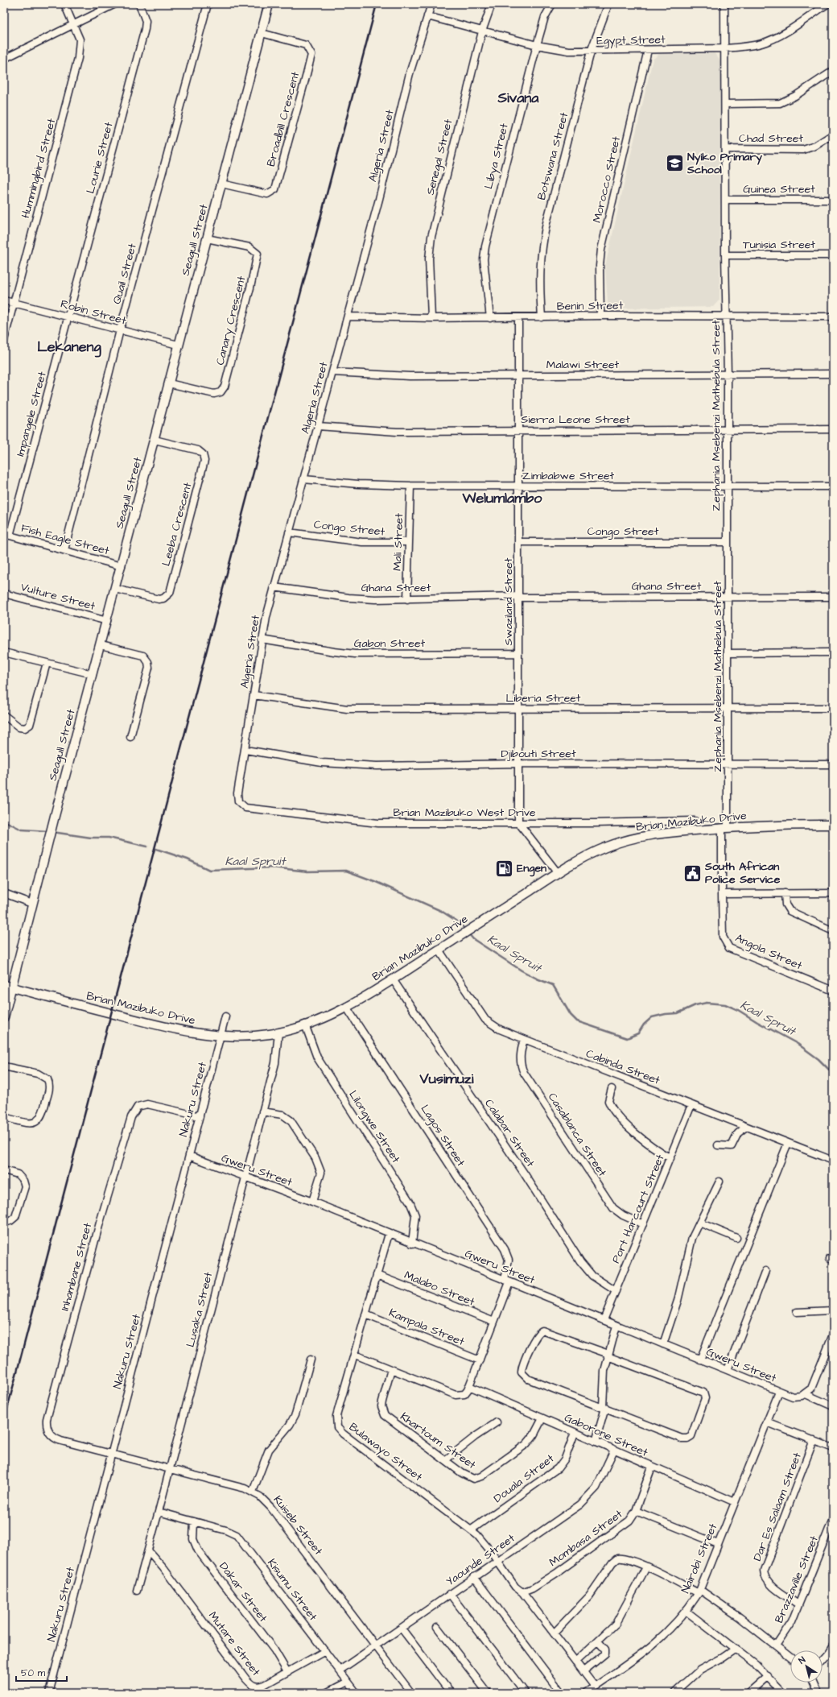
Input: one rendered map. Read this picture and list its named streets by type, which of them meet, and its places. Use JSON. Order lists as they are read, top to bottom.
{
  "streets": {
    "street": [
      "Egypt Street",
      "Broadbill Crescent",
      "Chad Street",
      "Algeria Street",
      "Libya Street",
      "Botswana Street",
      "Senegal Street",
      "Lourie Street",
      "Hummingbird Street",
      "Morocco Street",
      "Guinea Street",
      "Seagull Street",
      "Tunisia Street",
      "Quail Street",
      "Benin Street",
      "Robin Street",
      "Canary Crescent",
      "Malawi Street",
      "Impangele Street",
      "Zephania Msebenzi Mathebula Street",
      "Sierra Leone Street",
      "Zimbabwe Street",
      "Leeba Crescent",
      "Congo Street",
      "Fish Eagle Street",
      "Mali Street",
      "Ghana Street",
      "Vulture Street",
      "Swaziland Street",
      "Gabon Street",
      "Liberia Street",
      "Djibouti Street",
      "Brian Mazibuko West Drive",
      "Brian Mazibuko Drive",
      "Angola Street",
      "Cabinda Street",
      "Nakuru Street",
      "Lilongwe Street",
      "Calabar Street",
      "Casablanca Street",
      "Lagos Street",
      "Gweru Street",
      "Port Harcourt Street",
      "Inhambane Street",
      "Malabo Street",
      "Lusaka Street",
      "Kampala Street",
      "Gaborone Street",
      "Khartoum Street",
      "Bulawayo Street",
      "Douala Street",
      "Dar Es Salaam Street",
      "Kuiseb Street",
      "Mombasa Street",
      "Nairobi Street",
      "Yaounde Street",
      "Brazzaville Street",
      "Kisumu Street",
      "Dakar Street",
      "Mutare Street"
    ]
  },
  "crossings": [
    ["Egypt Street", "Algeria Street"],
    ["Egypt Street", "Libya Street"],
    ["Egypt Street", "Botswana Street"],
    ["Egypt Street", "Senegal Street"],
    ["Egypt Street", "Morocco Street"],
    ["Egypt Street", "Zephania Msebenzi Mathebula Street"],
    ["Broadbill Crescent", "Seagull Street"],
    ["Chad Street", "Zephania Msebenzi Mathebula Street"],
    ["Algeria Street", "Benin Street"],
    ["Algeria Street", "Malawi Street"],
    ["Algeria Street", "Sierra Leone Street"],
    ["Algeria Street", "Zimbabwe Street"],
    ["Algeria Street", "Congo Street"],
    ["Algeria Street", "Ghana Street"],
    ["Algeria Street", "Gabon Street"],
    ["Algeria Street", "Liberia Street"],
    ["Algeria Street", "Djibouti Street"],
    ["Algeria Street", "Brian Mazibuko West Drive"],
    ["Libya Street", "Benin Street"],
    ["Botswana Street", "Benin Street"],
    ["Senegal Street", "Benin Street"],
    ["Lourie Street", "Robin Street"],
    ["Lourie Street", "Impangele Street"],
    ["Hummingbird Street", "Robin Street"],
    ["Morocco Street", "Benin Street"],
    ["Guinea Street", "Zephania Msebenzi Mathebula Street"],
    ["Seagull Street", "Robin Street"],
    ["Seagull Street", "Canary Crescent"],
    ["Seagull Street", "Leeba Crescent"],
    ["Seagull Street", "Fish Eagle Street"],
    ["Seagull Street", "Vulture Street"],
    ["Seagull Street", "Brian Mazibuko Drive"],
    ["Tunisia Street", "Zephania Msebenzi Mathebula Street"],
    ["Quail Street", "Robin Street"],
    ["Quail Street", "Fish Eagle Street"],
    ["Benin Street", "Zephania Msebenzi Mathebula Street"],
    ["Benin Street", "Swaziland Street"],
    ["Robin Street", "Impangele Street"],
    ["Malawi Street", "Zephania Msebenzi Mathebula Street"],
    ["Malawi Street", "Swaziland Street"],
    ["Impangele Street", "Fish Eagle Street"],
    ["Zephania Msebenzi Mathebula Street", "Sierra Leone Street"],
    ["Zephania Msebenzi Mathebula Street", "Zimbabwe Street"],
    ["Zephania Msebenzi Mathebula Street", "Congo Street"],
    ["Zephania Msebenzi Mathebula Street", "Ghana Street"],
    ["Zephania Msebenzi Mathebula Street", "Liberia Street"],
    ["Zephania Msebenzi Mathebula Street", "Djibouti Street"],
    ["Zephania Msebenzi Mathebula Street", "Brian Mazibuko Drive"],
    ["Zephania Msebenzi Mathebula Street", "Angola Street"],
    ["Sierra Leone Street", "Swaziland Street"],
    ["Zimbabwe Street", "Mali Street"],
    ["Zimbabwe Street", "Swaziland Street"],
    ["Congo Street", "Mali Street"],
    ["Congo Street", "Swaziland Street"],
    ["Mali Street", "Ghana Street"],
    ["Ghana Street", "Swaziland Street"],
    ["Swaziland Street", "Gabon Street"],
    ["Swaziland Street", "Liberia Street"],
    ["Swaziland Street", "Djibouti Street"],
    ["Swaziland Street", "Brian Mazibuko West Drive"],
    ["Brian Mazibuko Drive", "Angola Street"],
    ["Brian Mazibuko Drive", "Cabinda Street"],
    ["Brian Mazibuko Drive", "Nakuru Street"],
    ["Brian Mazibuko Drive", "Lilongwe Street"],
    ["Brian Mazibuko Drive", "Calabar Street"],
    ["Brian Mazibuko Drive", "Lagos Street"],
    ["Brian Mazibuko Drive", "Lusaka Street"],
    ["Cabinda Street", "Casablanca Street"],
    ["Cabinda Street", "Port Harcourt Street"],
    ["Nakuru Street", "Gweru Street"],
    ["Nakuru Street", "Inhambane Street"],
    ["Nakuru Street", "Kuiseb Street"],
    ["Lilongwe Street", "Gweru Street"],
    ["Calabar Street", "Port Harcourt Street"],
    ["Casablanca Street", "Port Harcourt Street"],
    ["Lagos Street", "Gweru Street"],
    ["Lagos Street", "Malabo Street"],
    ["Lagos Street", "Kampala Street"],
    ["Lagos Street", "Gaborone Street"],
    ["Gweru Street", "Port Harcourt Street"],
    ["Gweru Street", "Lusaka Street"],
    ["Gweru Street", "Bulawayo Street"],
    ["Gweru Street", "Nairobi Street"],
    ["Inhambane Street", "Kuiseb Street"],
    ["Malabo Street", "Bulawayo Street"],
    ["Lusaka Street", "Kuiseb Street"],
    ["Lusaka Street", "Kisumu Street"],
    ["Lusaka Street", "Mutare Street"],
    ["Kampala Street", "Bulawayo Street"],
    ["Gaborone Street", "Khartoum Street"],
    ["Gaborone Street", "Douala Street"],
    ["Gaborone Street", "Mombasa Street"],
    ["Gaborone Street", "Nairobi Street"],
    ["Gaborone Street", "Yaounde Street"],
    ["Bulawayo Street", "Douala Street"],
    ["Bulawayo Street", "Mombasa Street"],
    ["Bulawayo Street", "Nairobi Street"],
    ["Bulawayo Street", "Yaounde Street"],
    ["Dar Es Salaam Street", "Brazzaville Street"],
    ["Kuiseb Street", "Yaounde Street"],
    ["Yaounde Street", "Kisumu Street"],
    ["Kisumu Street", "Dakar Street"],
    ["Kisumu Street", "Mutare Street"],
    ["Dakar Street", "Mutare Street"]
  ],
  "districts": [
    "Sivana",
    "Lekaneng",
    "Welumlambo",
    "Vusimuzi"
  ],
  "water": ["Kaal Spruit"],
  "places": {
    "school or university": ["Nyiko Primary School"],
    "fuel station": ["Engen"],
    "public building": ["South African Police Service"]
  },
  "scale_bar": "50 m",
  "north": "top left"
}
